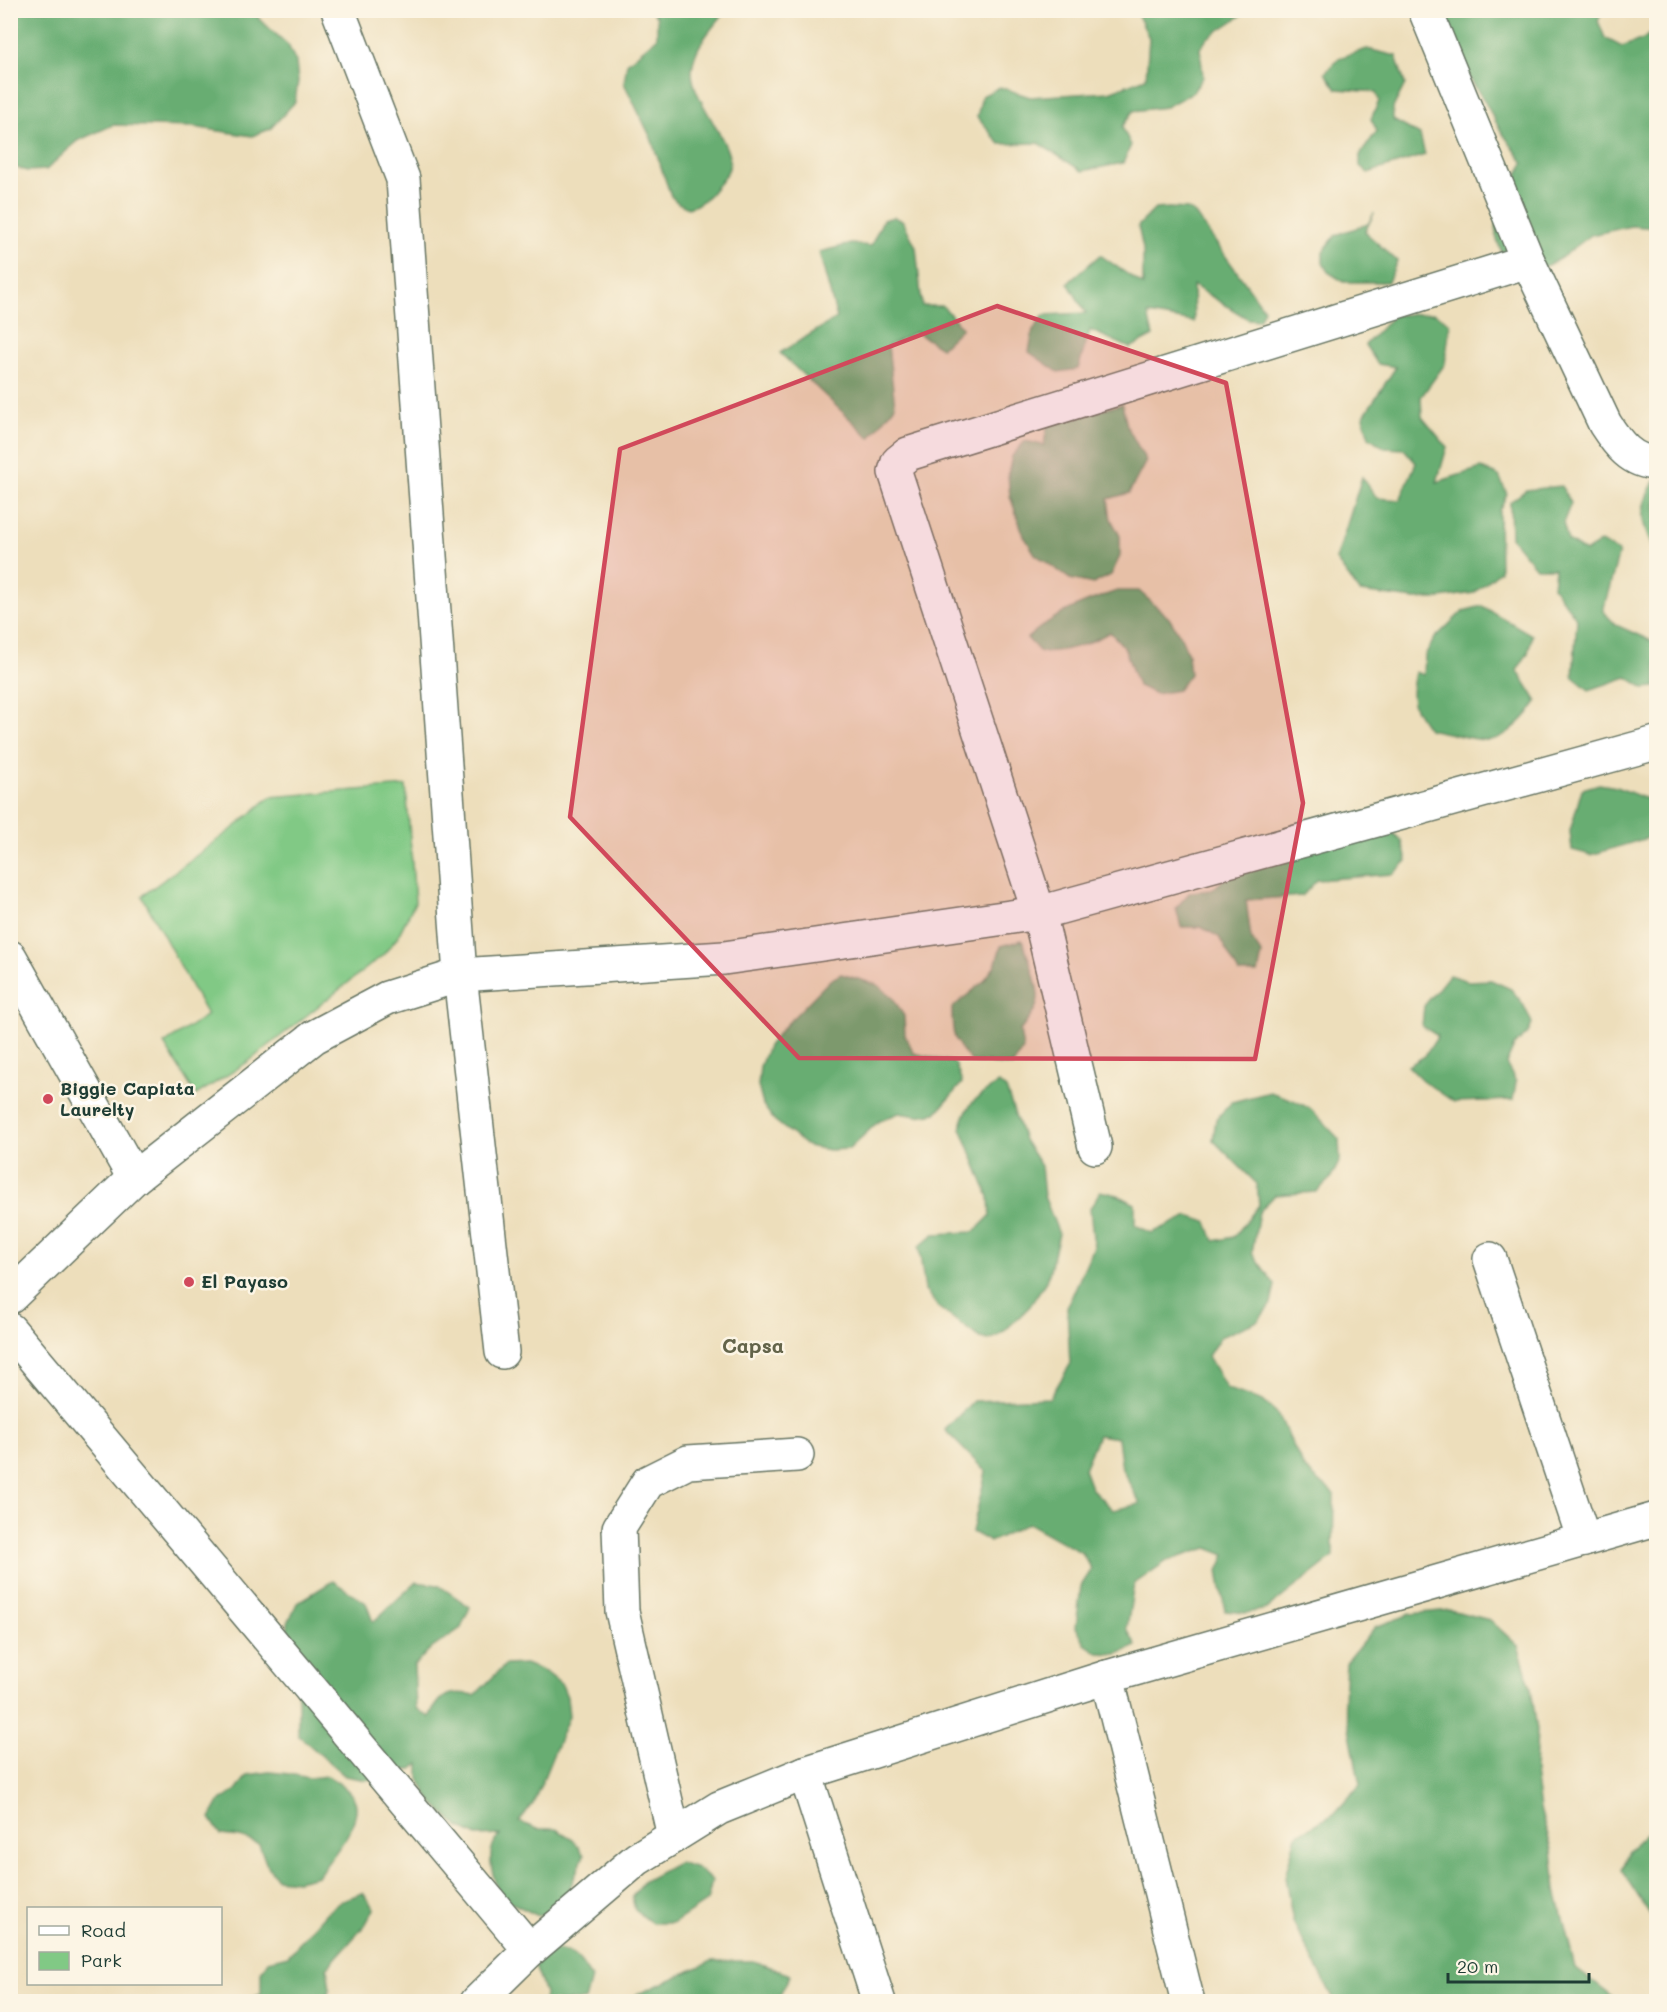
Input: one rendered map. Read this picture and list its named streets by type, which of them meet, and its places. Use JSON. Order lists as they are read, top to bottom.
{
  "districts": ["Capsa"],
  "places": ["Biggie Capiata Laurelty", "El Payaso"],
  "legend": ["Road", "Park"],
  "scale_bar": "20 m"
}
